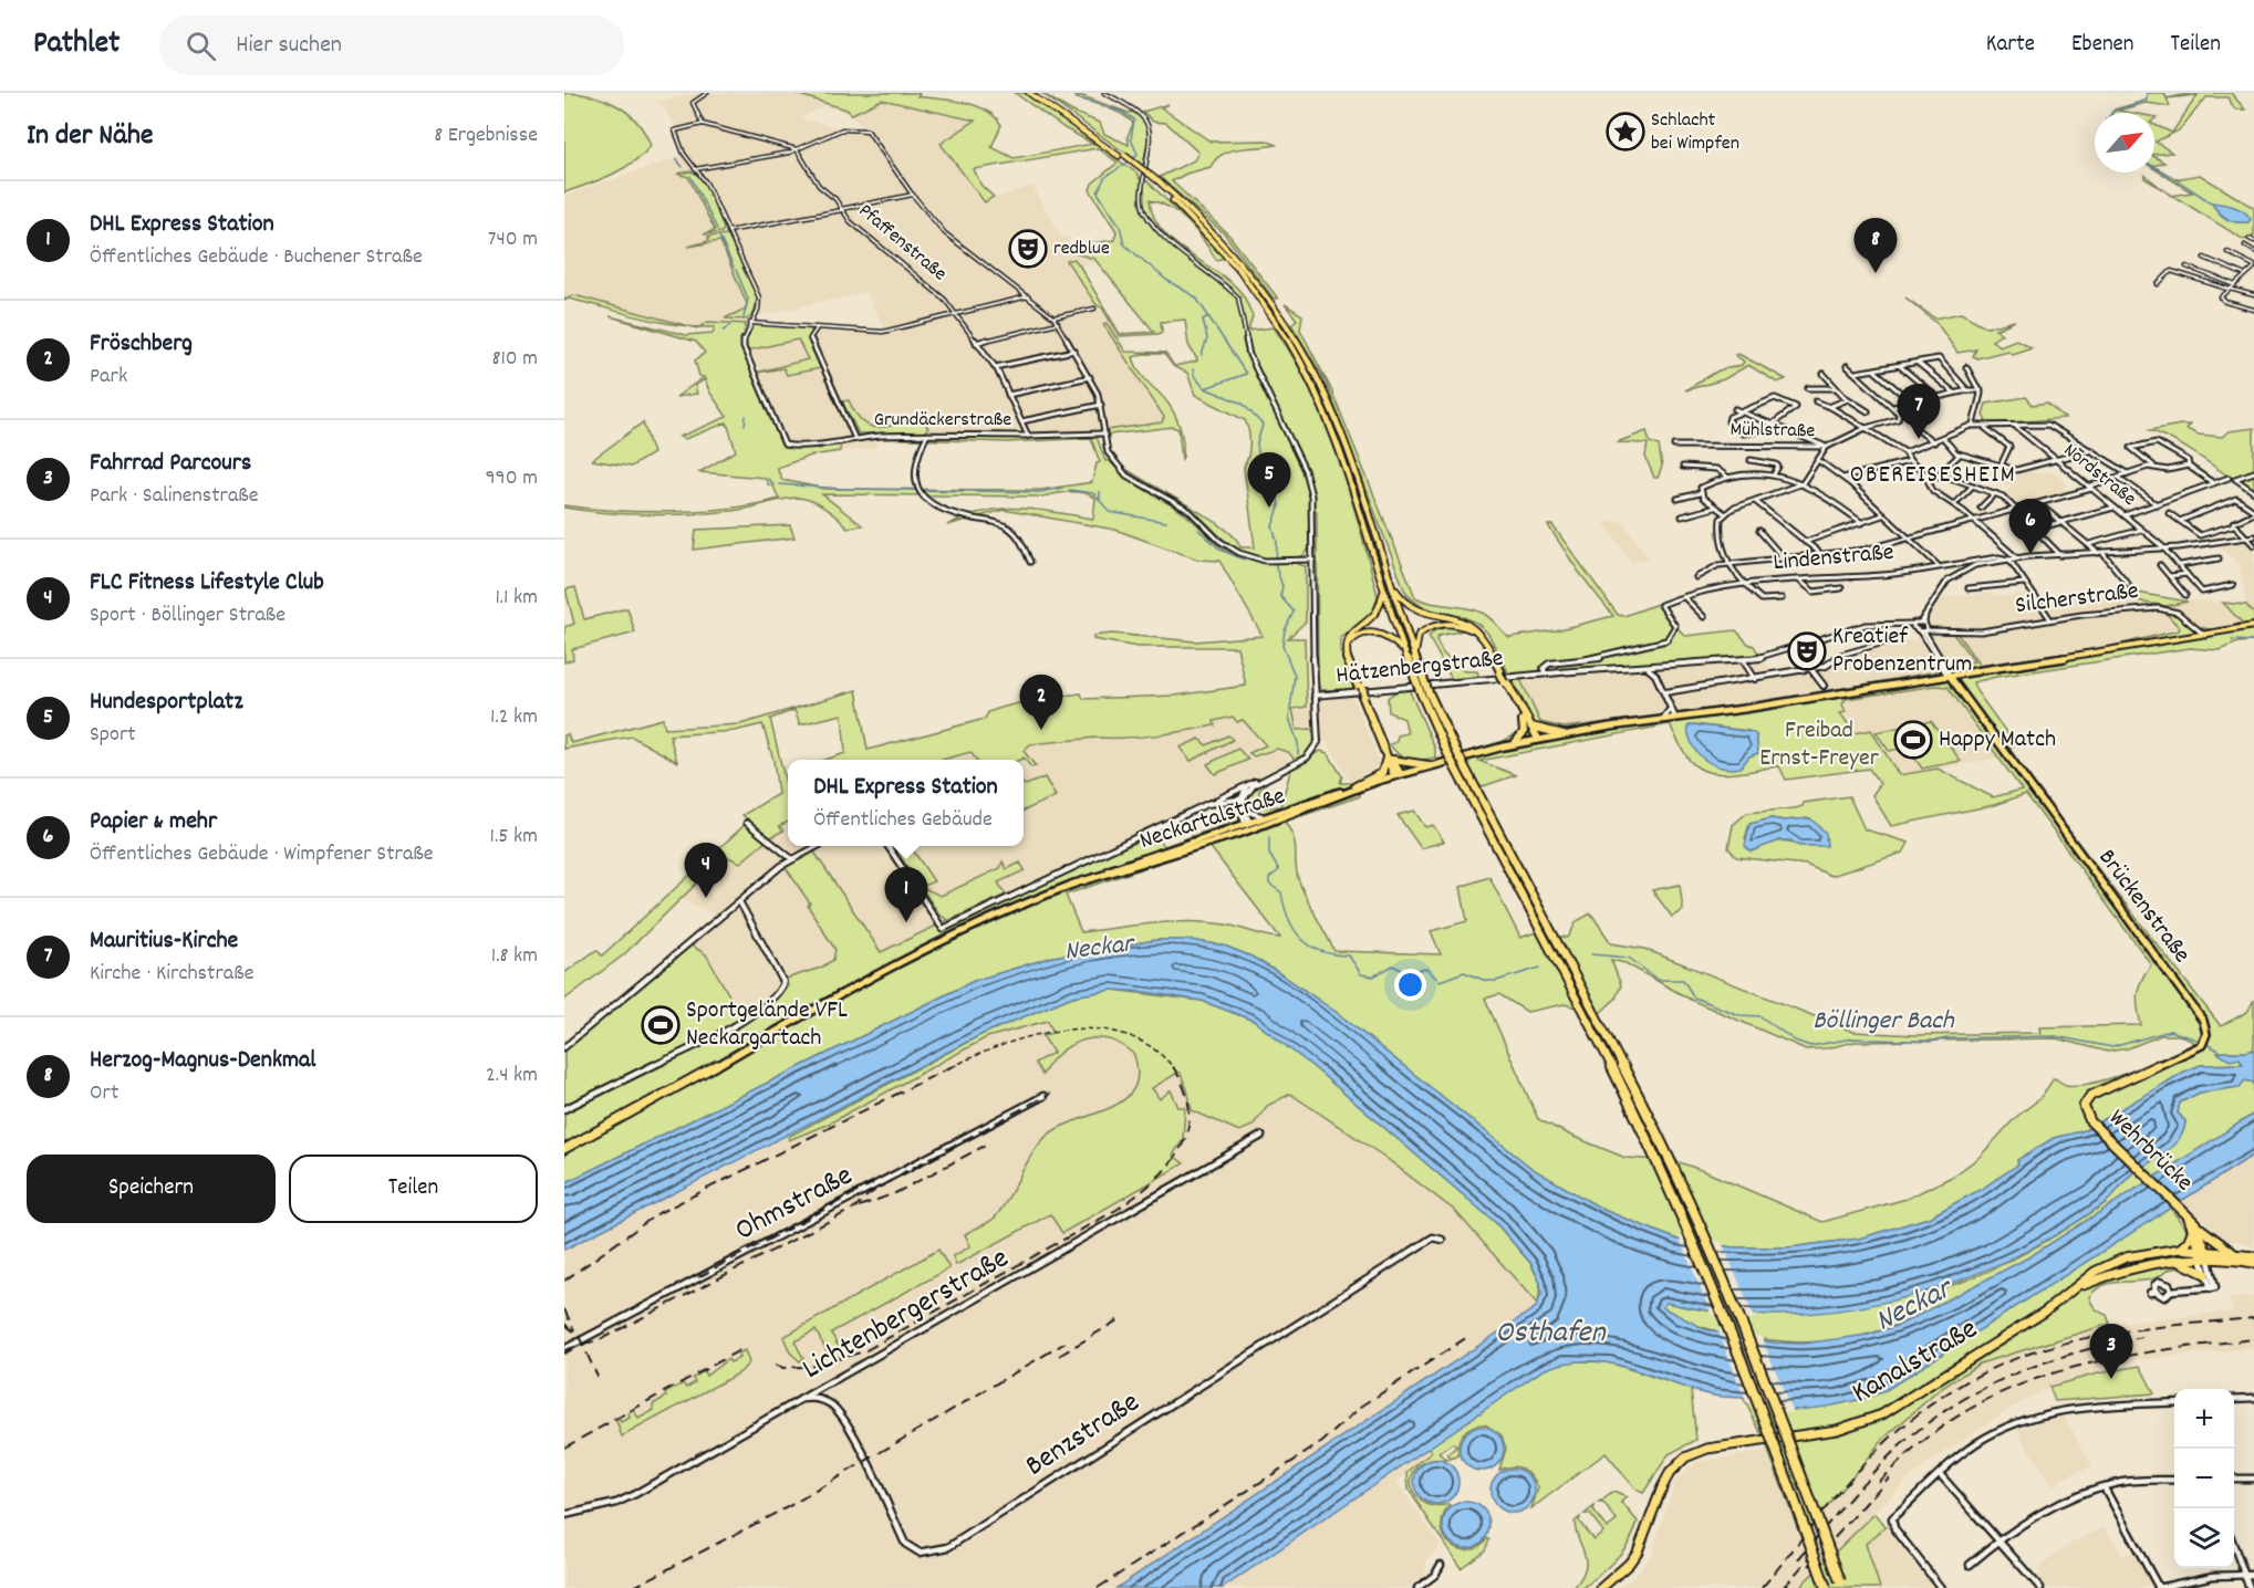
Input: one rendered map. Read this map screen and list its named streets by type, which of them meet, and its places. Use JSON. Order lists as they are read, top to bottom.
{
  "streets": {
    "main road": [
      "Neckartalstraße",
      "Brückenstraße",
      "Wehrbrücke",
      "Kanalstraße"
    ],
    "street": [
      "Pfaffenstraße",
      "Grundäckerstraße",
      "Mühlstraße",
      "Nordstraße",
      "Lindenstraße",
      "Silcherstraße",
      "Hätzenbergstraße",
      "Ohmstraße",
      "Lichtenbergerstraße",
      "Benzstraße"
    ]
  },
  "crossings": [
    ["Pfaffenstraße", "Grundäckerstraße"],
    ["Silcherstraße", "Brückenstraße"],
    ["Brückenstraße", "Wehrbrücke"],
    ["Lichtenbergerstraße", "Benzstraße"]
  ],
  "districts": ["OBEREISESHEIM"],
  "water": ["Neckar", "Böllinger Bach", "Osthafen"],
  "parks": ["Freibad Ernst-Freyer"],
  "places": {
    "place": ["Schlacht bei Wimpfen"],
    "theatre": ["redblue", "Kreatief Probenzentrum"],
    "sports": ["Happy Match", "Sportgelände VFL Neckargartach"]
  },
  "north": "top right",
  "page": {
    "header": "Pathlet",
    "search": "Hier suchen",
    "nav": ["Karte", "Ebenen", "Teilen"],
    "heading": ["In der Nähe", "8 Ergebnisse"],
    "list": [
      {
        "mark": "1",
        "name": "DHL Express Station",
        "note": "Öffentliches Gebäude · Buchener Straße",
        "value": "740 m"
      },
      {
        "mark": "2",
        "name": "Fröschberg",
        "note": "Park",
        "value": "810 m"
      },
      {
        "mark": "3",
        "name": "Fahrrad Parcours",
        "note": "Park · Salinenstraße",
        "value": "990 m"
      },
      {
        "mark": "4",
        "name": "FLC Fitness Lifestyle Club",
        "note": "Sport · Böllinger Straße",
        "value": "1.1 km"
      },
      {
        "mark": "5",
        "name": "Hundesportplatz",
        "note": "Sport",
        "value": "1.2 km"
      },
      {
        "mark": "6",
        "name": "Papier & mehr",
        "note": "Öffentliches Gebäude · Wimpfener Straße",
        "value": "1.5 km"
      },
      {
        "mark": "7",
        "name": "Mauritius-Kirche",
        "note": "Kirche · Kirchstraße",
        "value": "1.8 km"
      },
      {
        "mark": "8",
        "name": "Herzog-Magnus-Denkmal",
        "note": "Ort",
        "value": "2.4 km"
      }
    ],
    "pins": [
      "8",
      "7",
      "5",
      "6",
      "2",
      "4",
      "1",
      "3"
    ],
    "popup": ["DHL Express Station", "Öffentliches Gebäude"],
    "buttons": ["Speichern", "Teilen"],
    "map_buttons": ["+", "−"]
  }
}
